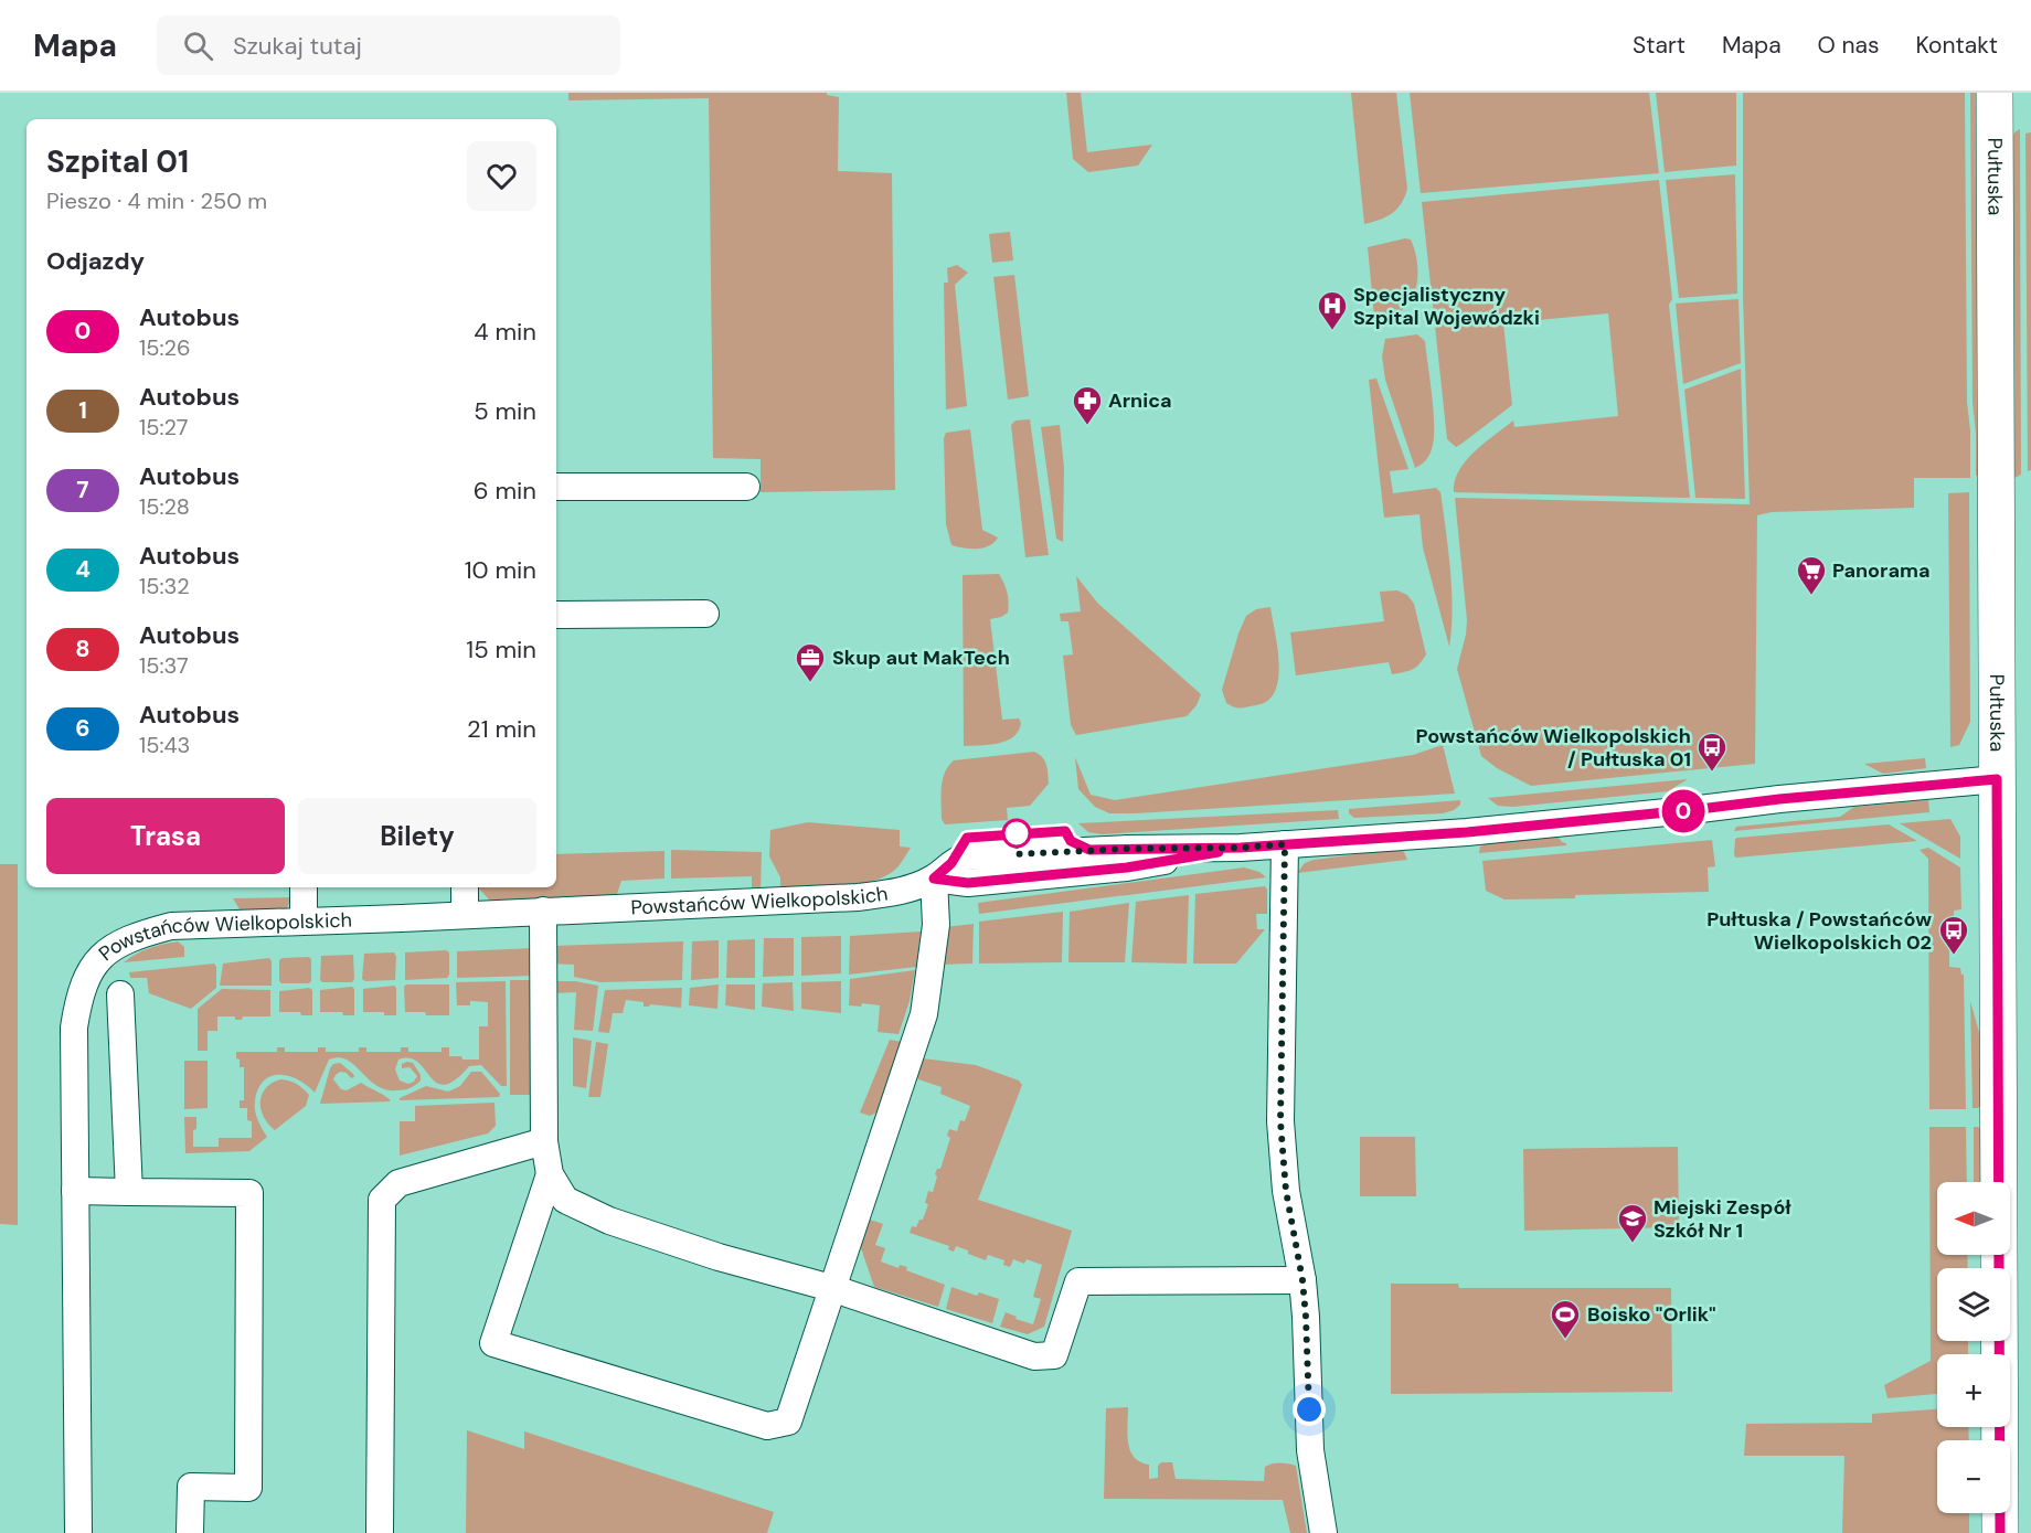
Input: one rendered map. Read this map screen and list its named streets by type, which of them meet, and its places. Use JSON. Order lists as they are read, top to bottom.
{
  "streets": {
    "main road": ["Pułtuska"],
    "street": ["Powstańców Wielkopolskich"]
  },
  "crossings": [
    ["Pułtuska", "Powstańców Wielkopolskich"]
  ],
  "places": {
    "hospital": ["Specjalistyczny Szpital Wojewódzki"],
    "pharmacy": ["Arnica"],
    "supermarket": ["Panorama"],
    "office": ["Skup aut MakTech"],
    "bus stop": ["Powstańców Wielkopolskich / Pułtuska 01", "Pułtuska / Powstańców Wielkopolskich 02"],
    "school or university": ["Miejski Zespół Szkół Nr 1"],
    "sports": ["Boisko \"Orlik\""]
  },
  "lines": ["bus line 0"],
  "north": "left",
  "page": {
    "header": "Mapa",
    "search": "Szukaj tutaj",
    "nav": [
      "Start",
      "Mapa",
      "O nas",
      "Kontakt"
    ],
    "on_map": "0",
    "heading": [
      ["Szpital 01", "Pieszo · 4 min · 250 m"],
      "Odjazdy"
    ],
    "list": [
      {
        "mark": "0",
        "name": "Autobus",
        "note": "15:26",
        "value": "4 min"
      },
      {
        "mark": "1",
        "name": "Autobus",
        "note": "15:27",
        "value": "5 min"
      },
      {
        "mark": "7",
        "name": "Autobus",
        "note": "15:28",
        "value": "6 min"
      },
      {
        "mark": "4",
        "name": "Autobus",
        "note": "15:32",
        "value": "10 min"
      },
      {
        "mark": "8",
        "name": "Autobus",
        "note": "15:37",
        "value": "15 min"
      },
      {
        "mark": "6",
        "name": "Autobus",
        "note": "15:43",
        "value": "21 min"
      }
    ],
    "buttons": ["Trasa", "Bilety"],
    "map_buttons": ["+", "−"]
  }
}
